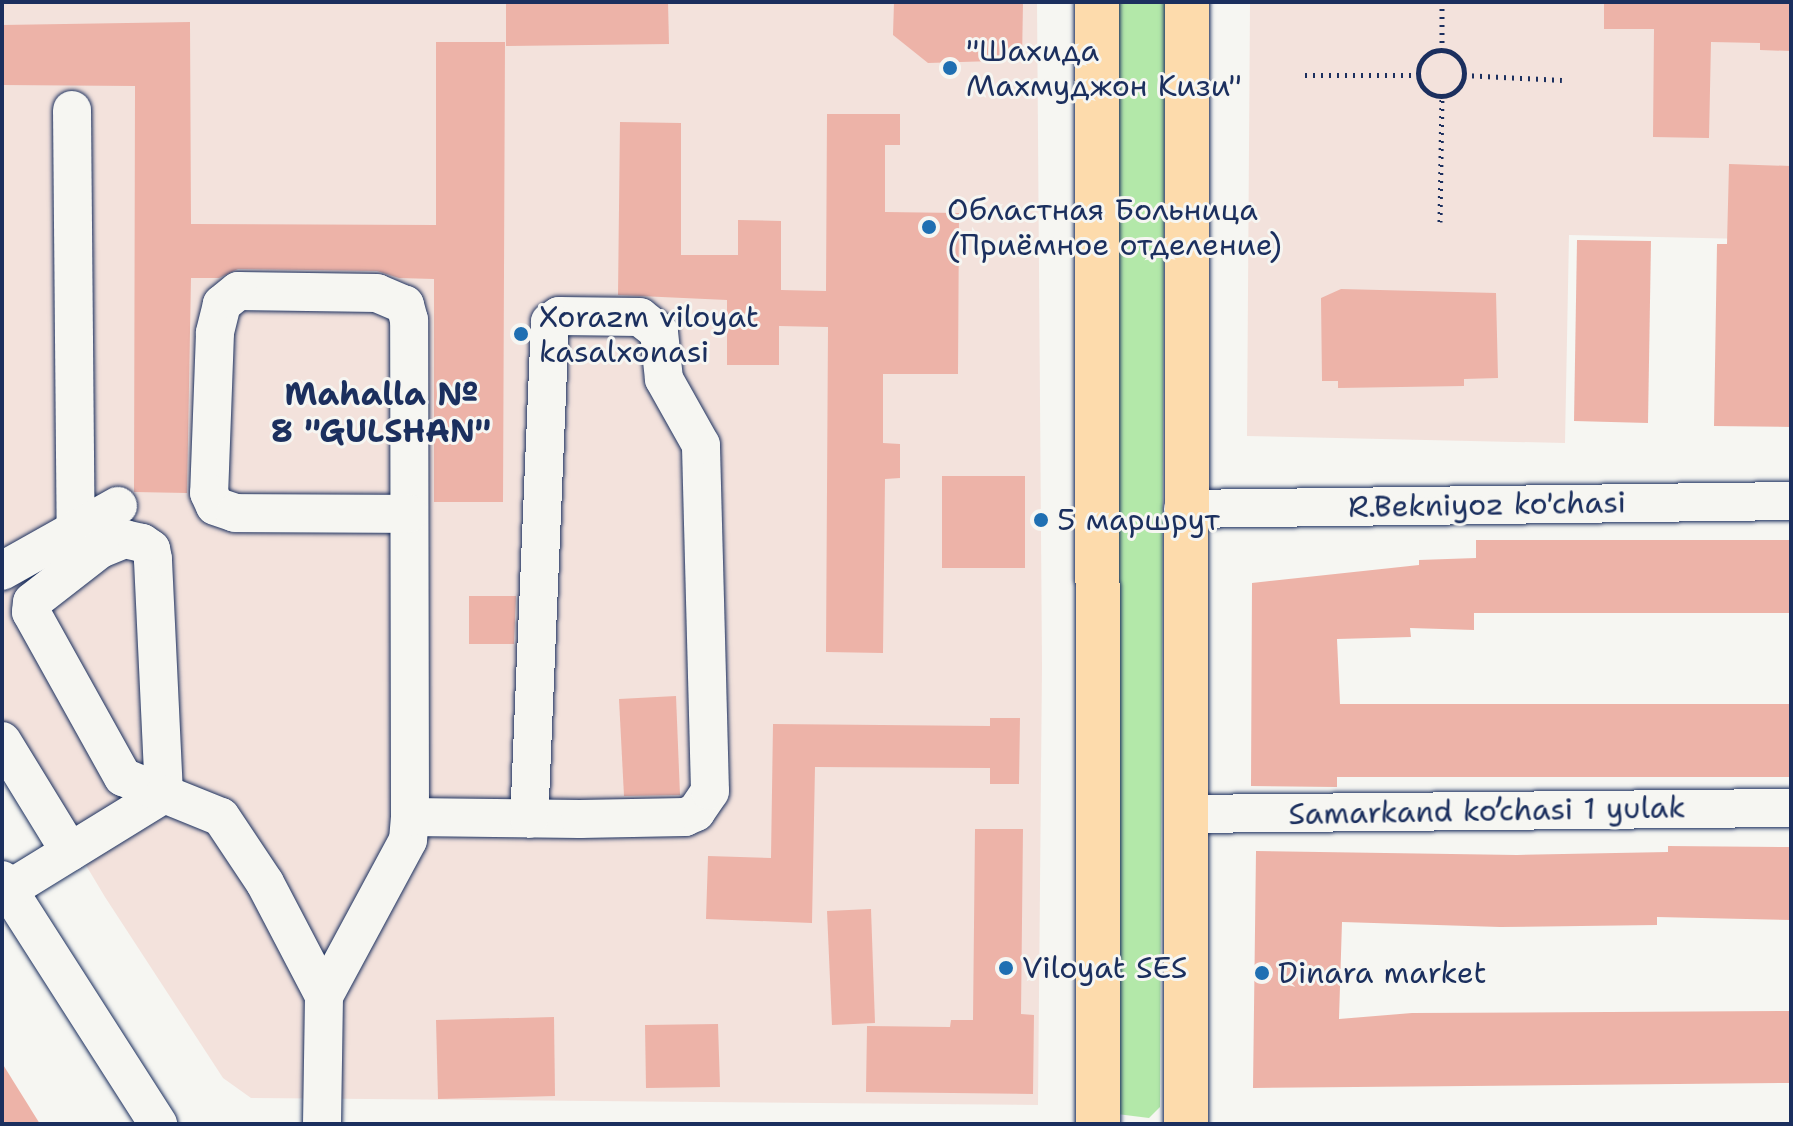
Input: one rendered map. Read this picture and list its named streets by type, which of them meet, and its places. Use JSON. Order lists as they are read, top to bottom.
{
  "streets": {
    "street": ["R.Bekniyoz ko'chasi", "Samarkand ko’chasi 1 yulak"]
  },
  "districts": ["Mahalla № 8 \"GULSHAN\""],
  "places": [
    "\"Шахида Махмуджон Кизи\"",
    "Областная Больница (Приёмное отделение)",
    "Xorazm viloyat kasalxonasi",
    "5 маршрут",
    "Viloyat SES",
    "Dinara market"
  ]
}
